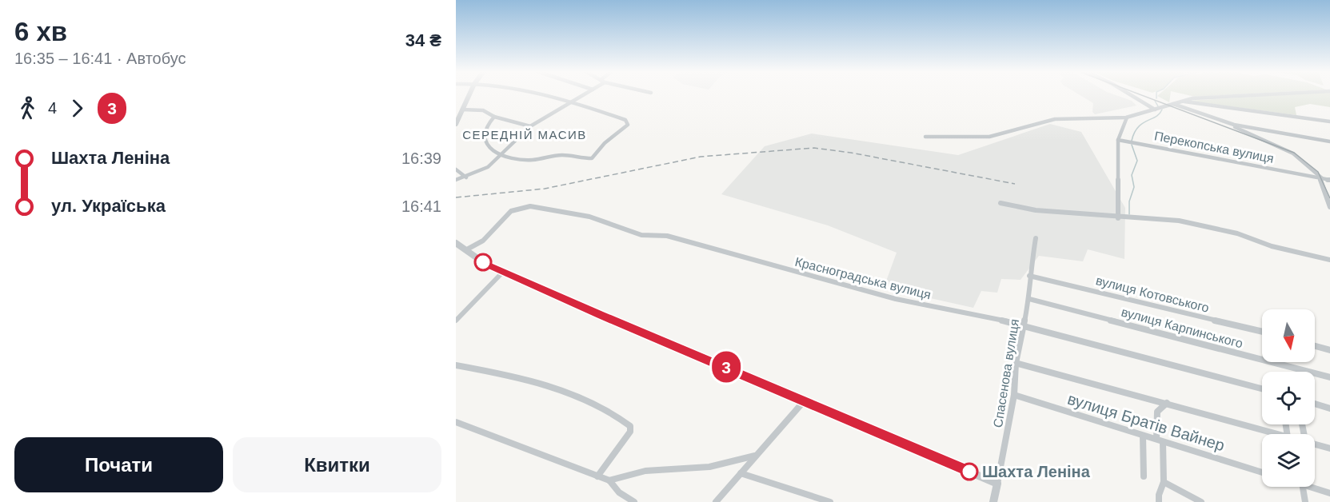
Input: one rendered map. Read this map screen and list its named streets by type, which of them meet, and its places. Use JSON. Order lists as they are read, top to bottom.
{
  "streets": {
    "street": [
      "Перекопська вулиця",
      "Красноградська вулиця",
      "вулиця Котовського",
      "вулиця Карпинського",
      "Спасенова вулиця",
      "вулиця Братів Вайнер"
    ]
  },
  "crossings": [
    ["Красноградська вулиця", "Спасенова вулиця"],
    ["вулиця Котовського", "Спасенова вулиця"],
    ["вулиця Карпинського", "Спасенова вулиця"],
    ["Спасенова вулиця", "вулиця Братів Вайнер"]
  ],
  "districts": ["СЕРЕДНІЙ МАСИВ"],
  "places": ["Шахта Леніна"],
  "lines": ["bus line 3"],
  "north": "bottom",
  "page": {
    "heading": ["6 хв", "16:35 – 16:41 · Автобус", "34 ₴"],
    "on_map": "3",
    "legs": ["4", "3"],
    "list": [
      {
        "name": "Шахта Леніна",
        "value": "16:39"
      },
      {
        "name": "ул. Україська",
        "value": "16:41"
      }
    ],
    "buttons": ["Почати", "Квитки"]
  }
}
